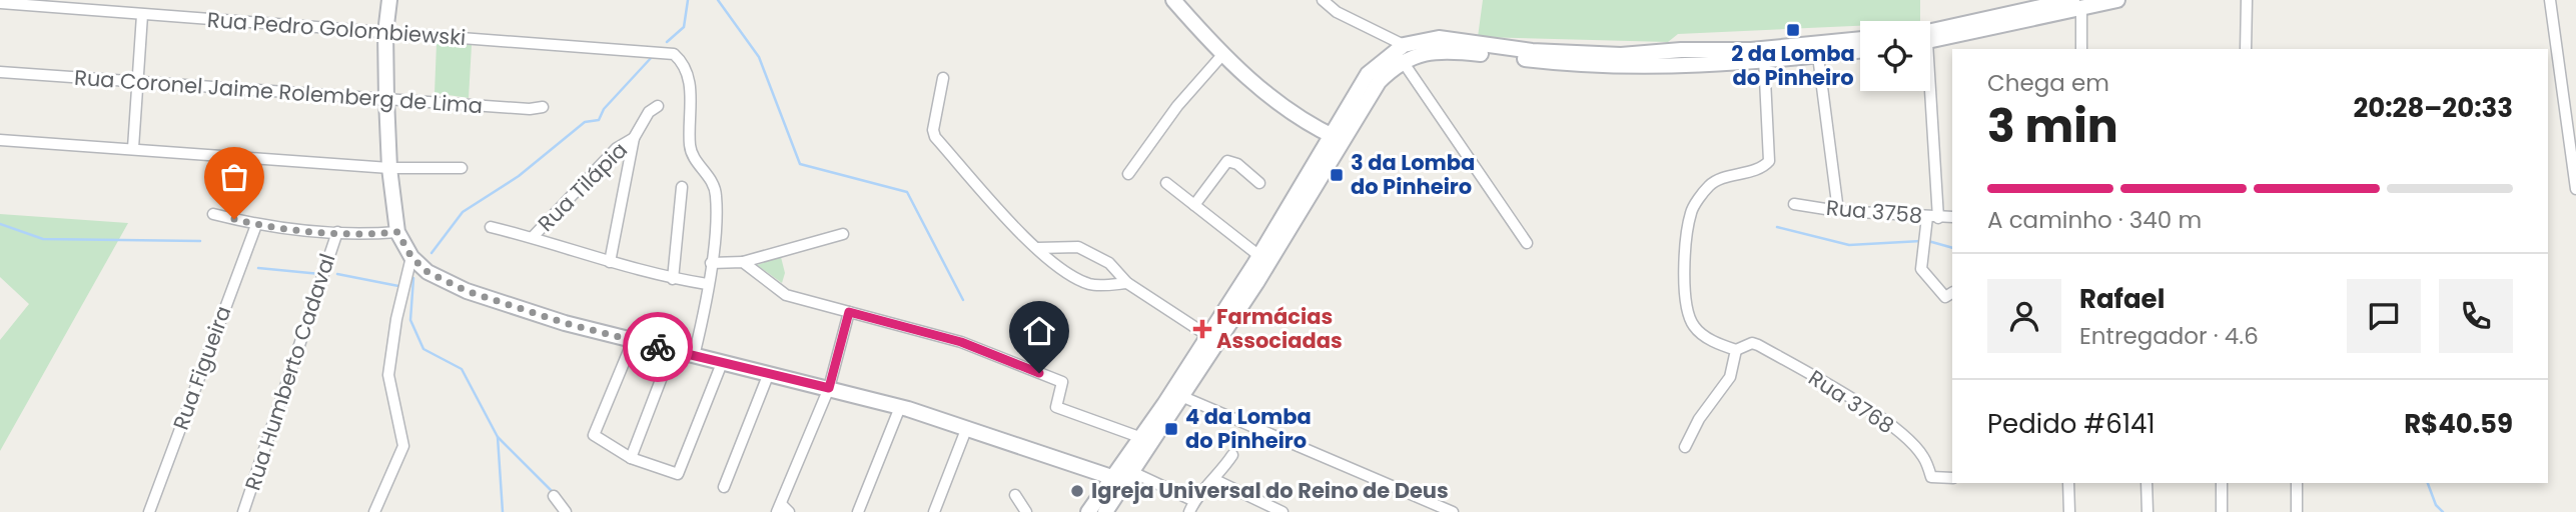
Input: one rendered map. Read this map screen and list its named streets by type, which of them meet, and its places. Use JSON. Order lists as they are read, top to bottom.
{
  "streets": {
    "street": [
      "Rua Pedro Golombiewski",
      "Rua Coronel Jaime Rolemberg de Lima",
      "Rua Tilápia",
      "Rua 3758",
      "Rua Figueira",
      "Rua Humberto Cadaval",
      "Rua 3768"
    ]
  },
  "places": {
    "transit": ["2 da Lomba do Pinheiro", "3 da Lomba do Pinheiro", "4 da Lomba do Pinheiro"],
    "health": ["Farmácias Associadas"],
    "other": ["Igreja Universal do Reino de Deus"]
  },
  "page": {
    "heading": ["3 min", "Chega em", "20:28–20:33"],
    "panel": [
      "Rafael",
      "Entregador · 4.6",
      "Pedido #6141",
      "R$40.59"
    ],
    "bar": "A caminho · 340 m"
  }
}
